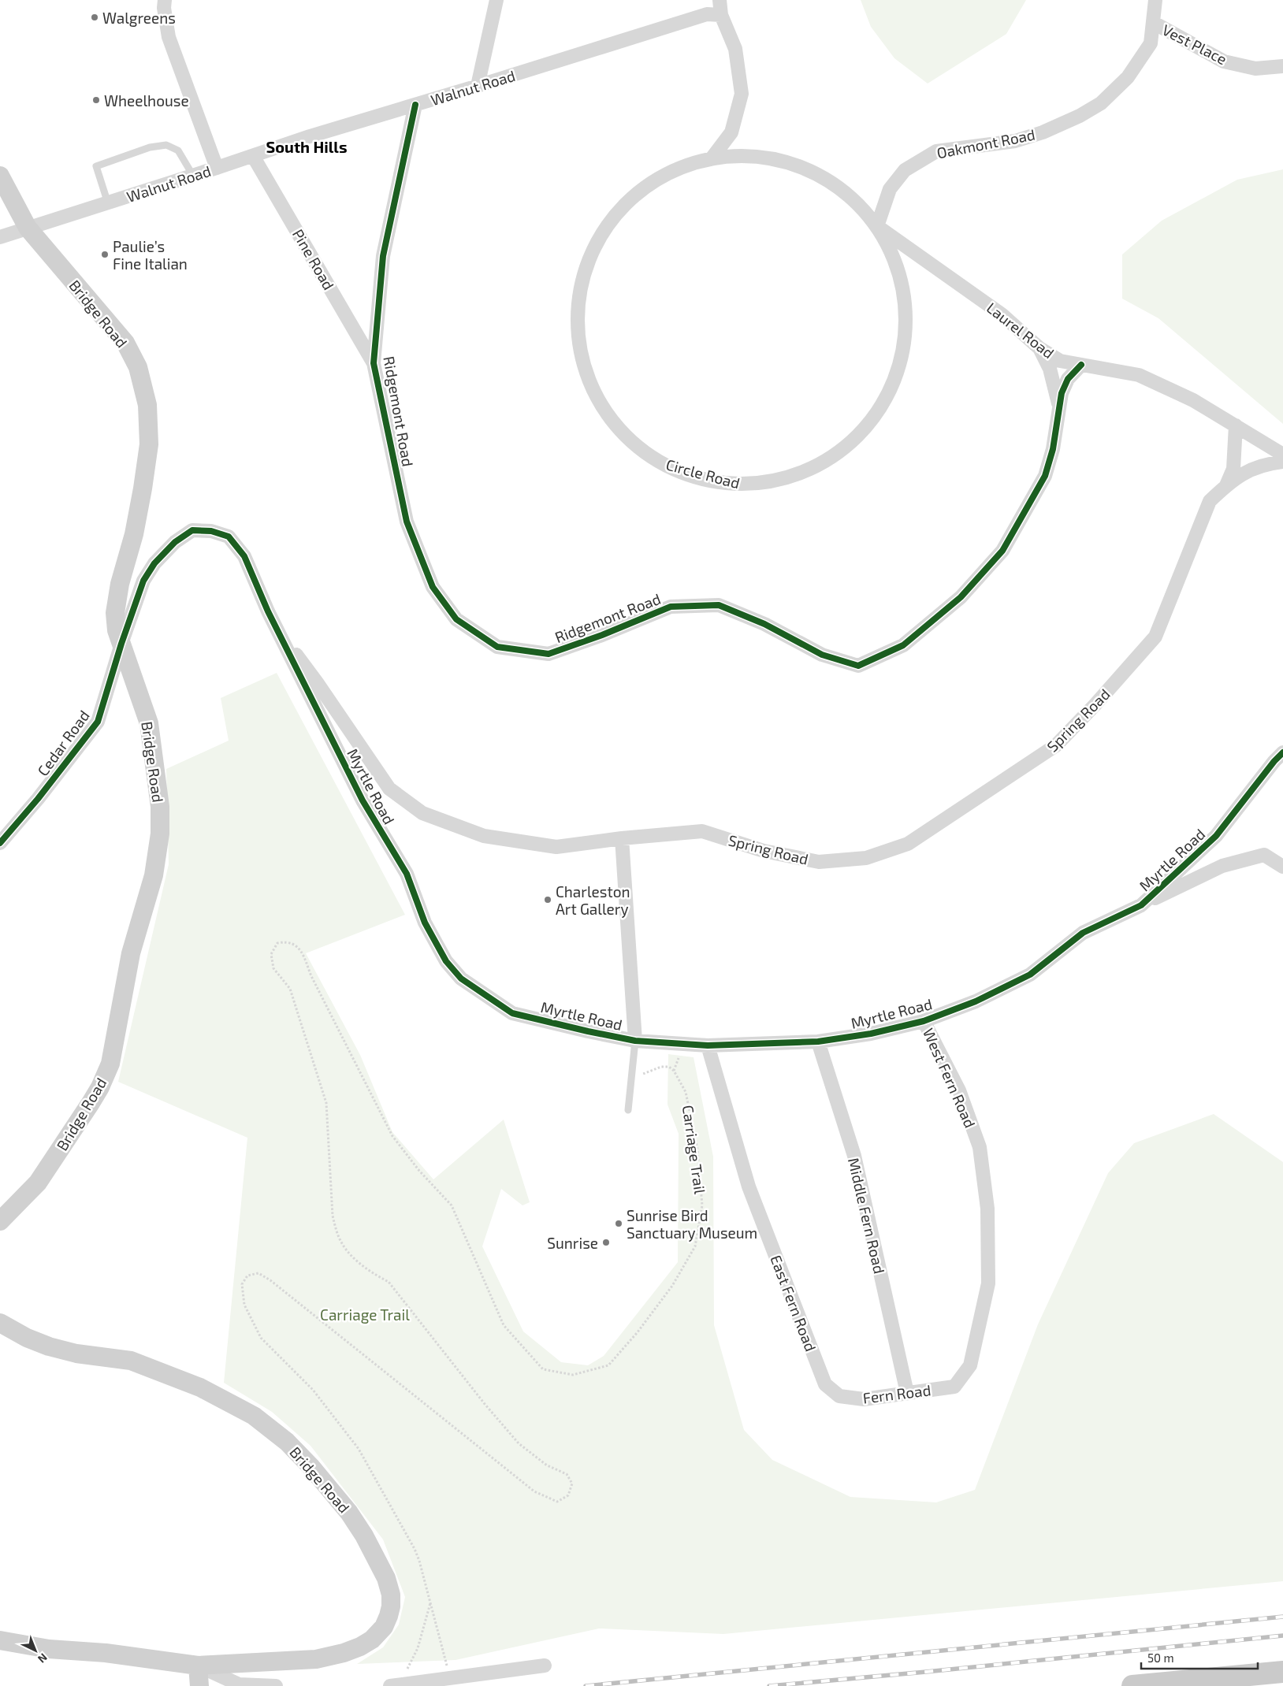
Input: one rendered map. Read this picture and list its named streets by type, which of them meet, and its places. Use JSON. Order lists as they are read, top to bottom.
{
  "streets": {
    "street": [
      "Vest Place",
      "Walnut Road",
      "Oakmont Road",
      "Pine Road",
      "Bridge Road",
      "Laurel Road",
      "Ridgemont Road",
      "Circle Road",
      "Spring Road",
      "Cedar Road",
      "Myrtle Road",
      "West Fern Road",
      "Middle Fern Road",
      "East Fern Road",
      "Fern Road"
    ],
    "path": ["Carriage Trail"]
  },
  "crossings": [
    ["Vest Place", "Oakmont Road"],
    ["Walnut Road", "Pine Road"],
    ["Walnut Road", "Bridge Road"],
    ["Walnut Road", "Ridgemont Road"],
    ["Oakmont Road", "Laurel Road"],
    ["Oakmont Road", "Circle Road"],
    ["Pine Road", "Ridgemont Road"],
    ["Bridge Road", "Cedar Road"],
    ["Bridge Road", "Myrtle Road"],
    ["Laurel Road", "Ridgemont Road"],
    ["Laurel Road", "Circle Road"],
    ["Laurel Road", "Spring Road"],
    ["Spring Road", "Myrtle Road"],
    ["Cedar Road", "Myrtle Road"],
    ["Myrtle Road", "West Fern Road"],
    ["Myrtle Road", "Middle Fern Road"],
    ["Myrtle Road", "East Fern Road"],
    ["West Fern Road", "Fern Road"],
    ["Middle Fern Road", "Fern Road"],
    ["East Fern Road", "Fern Road"]
  ],
  "districts": ["South Hills"],
  "parks": ["Carriage Trail"],
  "places": [
    "Walgreens",
    "Wheelhouse",
    "Paulie’s Fine Italian",
    "Charleston Art Gallery",
    "Sunrise Bird Sanctuary Museum",
    "Sunrise"
  ],
  "scale_bar": "50 m",
  "north": "bottom right"
}
